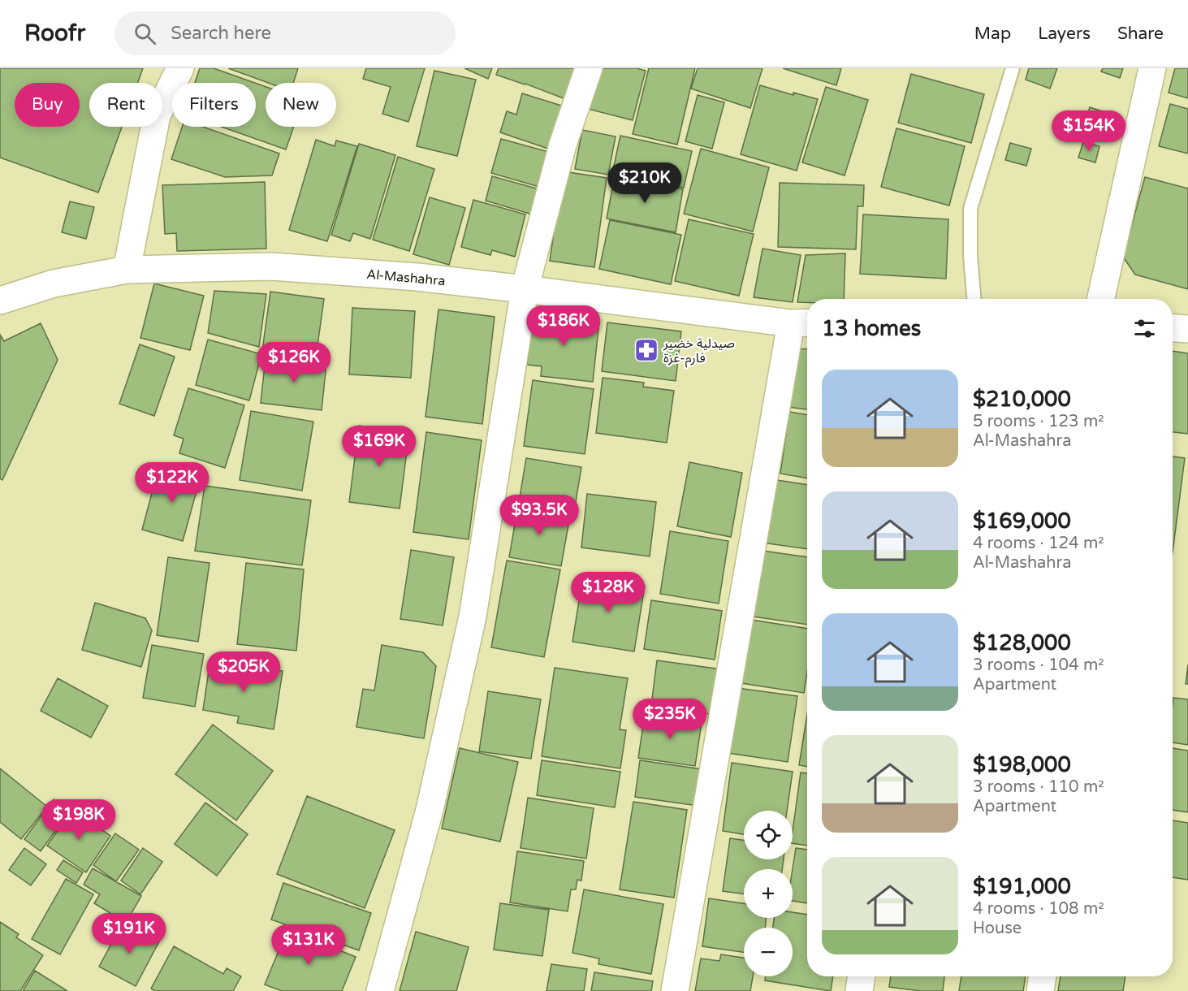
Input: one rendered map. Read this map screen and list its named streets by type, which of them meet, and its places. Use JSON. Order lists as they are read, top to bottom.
{
  "streets": {
    "street": ["Al-Mashahra"]
  },
  "places": {
    "pharmacy": ["صيدلية خضير فارم-غزة"]
  },
  "page": {
    "header": "Roofr",
    "search": "Search here",
    "nav": ["Map", "Layers", "Share"],
    "chip": [
      "Buy",
      "Rent",
      "Filters",
      "New"
    ],
    "price": [
      "$154K",
      "$210K",
      "$186K",
      "$126K",
      "$169K",
      "$122K",
      "$93.5K",
      "$128K",
      "$205K",
      "$235K",
      "$198K",
      "$191K",
      "$131K"
    ],
    "heading": "13 homes",
    "list": [
      {
        "name": "$210,000",
        "note": "5 rooms · 123 m² · Al-Mashahra"
      },
      {
        "name": "$169,000",
        "note": "4 rooms · 124 m² · Al-Mashahra"
      },
      {
        "name": "$128,000",
        "note": "3 rooms · 104 m² · Apartment"
      },
      {
        "name": "$198,000",
        "note": "3 rooms · 110 m² · Apartment"
      },
      {
        "name": "$191,000",
        "note": "4 rooms · 108 m² · House"
      }
    ],
    "map_buttons": ["+", "−"]
  }
}
